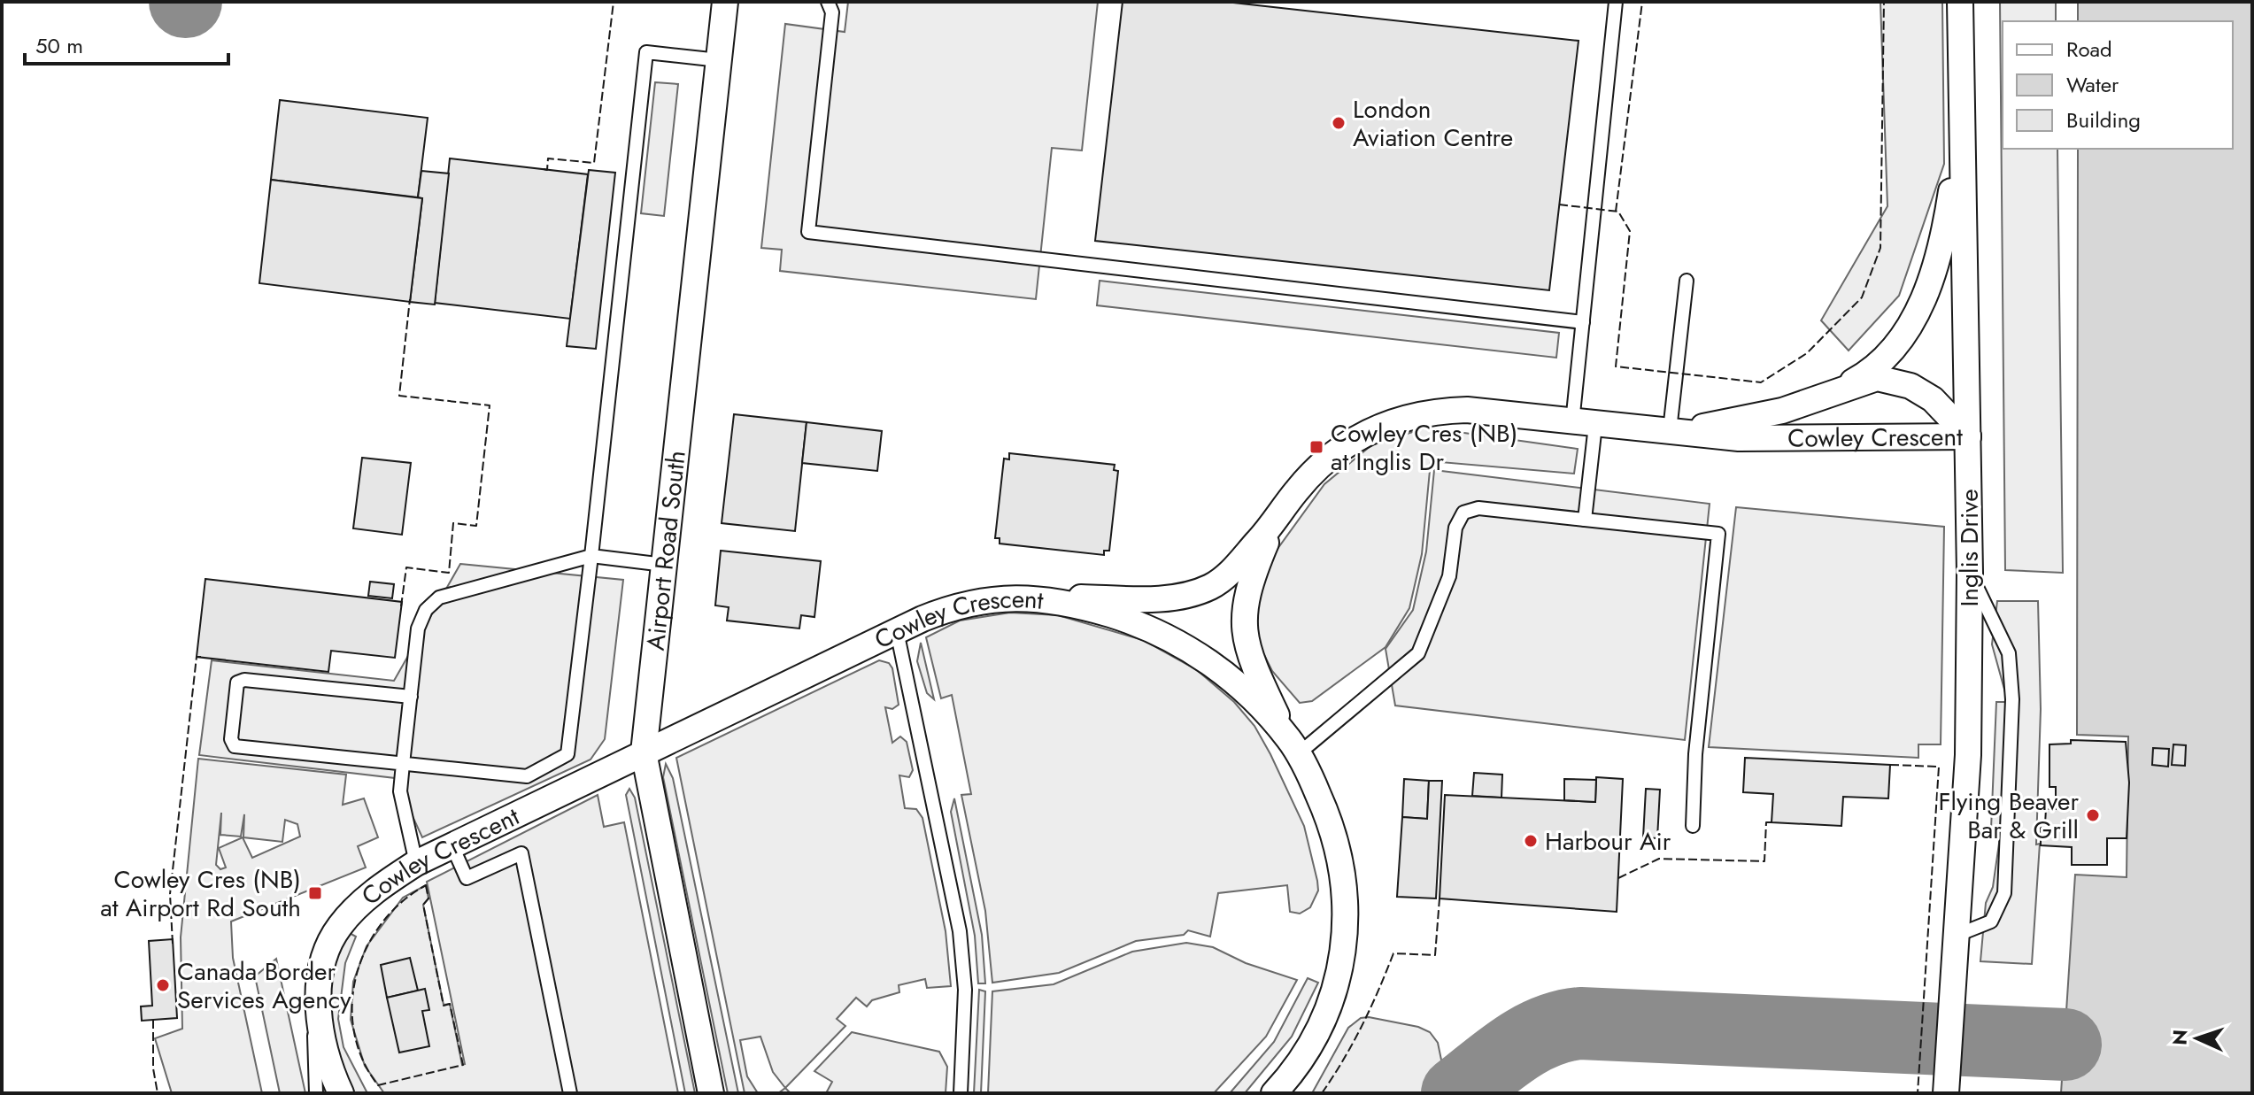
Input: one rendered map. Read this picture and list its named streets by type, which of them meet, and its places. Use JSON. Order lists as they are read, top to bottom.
{
  "streets": {
    "street": ["Cowley Crescent", "Inglis Drive", "Airport Road South"]
  },
  "crossings": [
    ["Cowley Crescent", "Inglis Drive"],
    ["Cowley Crescent", "Airport Road South"]
  ],
  "places": {
    "other": [
      "London Aviation Centre",
      "Flying Beaver Bar & Grill",
      "Harbour Air",
      "Canada Border Services Agency"
    ],
    "transit": ["Cowley Cres (NB) at Inglis Dr", "Cowley Cres (NB) at Airport Rd South"]
  },
  "legend": ["Road", "Water", "Building"],
  "scale_bar": "50 m",
  "north": "left"
}
